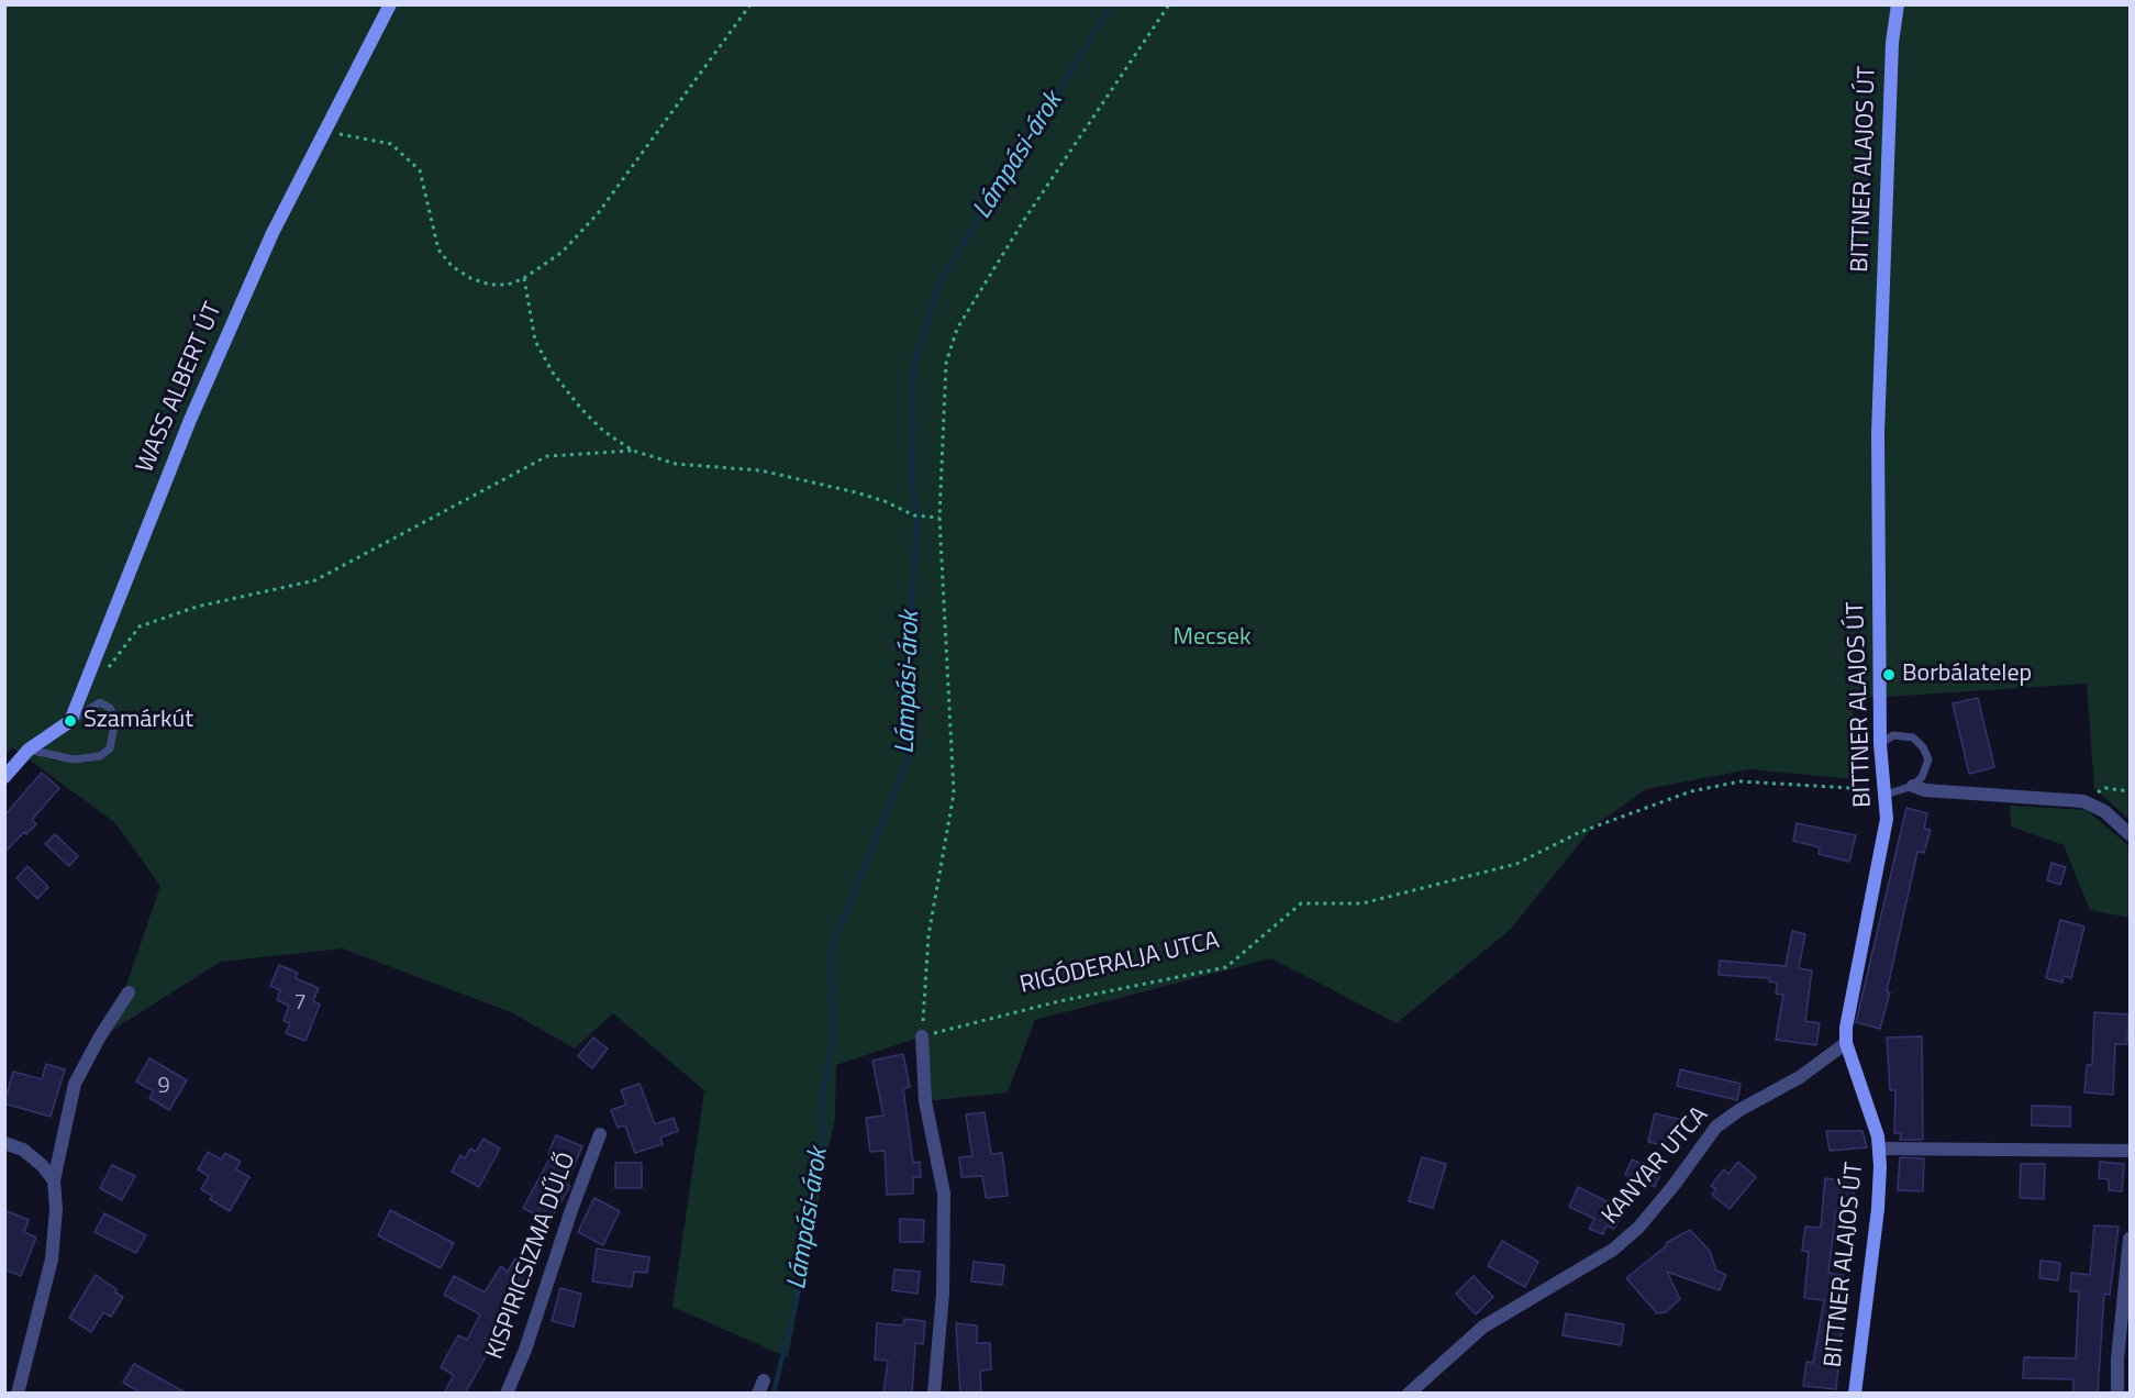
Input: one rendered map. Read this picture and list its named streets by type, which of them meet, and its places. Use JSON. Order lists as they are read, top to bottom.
{
  "streets": {
    "street": [
      "BITTNER ALAJOS ÚT",
      "WASS ALBERT ÚT",
      "KANYAR UTCA",
      "KISPIRICSIZMA DŰLŐ"
    ],
    "path": ["RIGÓDERALJA UTCA"]
  },
  "crossings": [
    ["BITTNER ALAJOS ÚT", "RIGÓDERALJA UTCA"],
    ["BITTNER ALAJOS ÚT", "KANYAR UTCA"]
  ],
  "water": ["Lámpási-árok"],
  "parks": ["Mecsek"],
  "places": ["Borbálatelep", "Szamárkút"],
  "house_numbers": ["7", "9"]
}
